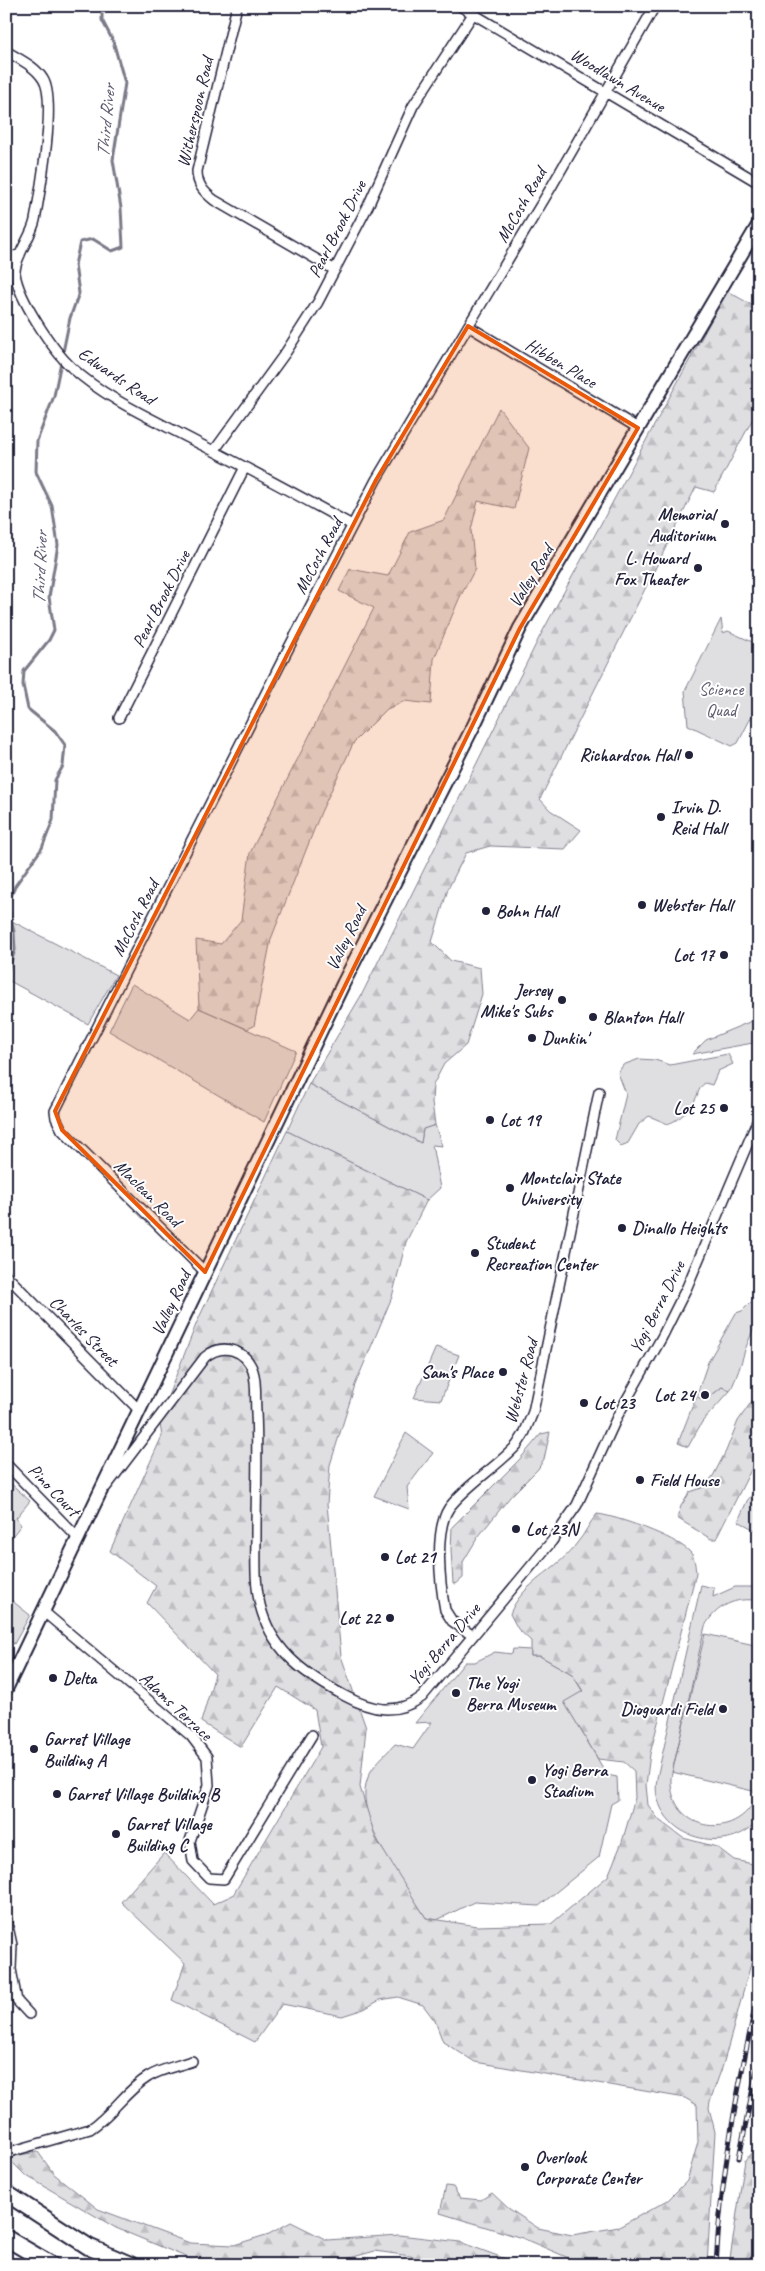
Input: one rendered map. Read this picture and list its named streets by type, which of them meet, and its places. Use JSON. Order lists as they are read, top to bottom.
{
  "streets": {
    "main road": ["Valley Road"],
    "street": [
      "Woodlawn Avenue",
      "Witherspoon Road",
      "McCosh Road",
      "Pearl Brook Drive",
      "Hibben Place",
      "Edwards Road",
      "Maclean Road",
      "Yogi Berra Drive",
      "Charles Street",
      "Webster Road",
      "Pino Court",
      "Adams Terrace"
    ]
  },
  "crossings": [
    ["Woodlawn Avenue", "McCosh Road"],
    ["Woodlawn Avenue", "Pearl Brook Drive"],
    ["Witherspoon Road", "Pearl Brook Drive"],
    ["McCosh Road", "Hibben Place"],
    ["McCosh Road", "Edwards Road"],
    ["McCosh Road", "Maclean Road"],
    ["Pearl Brook Drive", "Edwards Road"],
    ["Hibben Place", "Valley Road"],
    ["Valley Road", "Maclean Road"],
    ["Valley Road", "Yogi Berra Drive"],
    ["Valley Road", "Charles Street"],
    ["Valley Road", "Pino Court"],
    ["Valley Road", "Adams Terrace"],
    ["Yogi Berra Drive", "Webster Road"]
  ],
  "water": ["Third River"],
  "parks": ["Science Quad"],
  "places": [
    "Memorial Auditorium",
    "L. Howard Fox Theater",
    "Richardson Hall",
    "Irvin D. Reid Hall",
    "Webster Hall",
    "Bohn Hall",
    "Lot 17",
    "Jersey Mike's Subs",
    "Blanton Hall",
    "Dunkin'",
    "Lot 25",
    "Lot 19",
    "Montclair State University",
    "Dinallo Heights",
    "Student Recreation Center",
    "Sam's Place",
    "Lot 24",
    "Lot 23",
    "Field House",
    "Lot 23N",
    "Lot 21",
    "Lot 22",
    "Delta",
    "The Yogi Berra Museum",
    "Dioguardi Field",
    "Garret Village Building A",
    "Yogi Berra Stadium",
    "Garret Village Building B",
    "Garret Village Building C",
    "Overlook Corporate Center"
  ]
}
